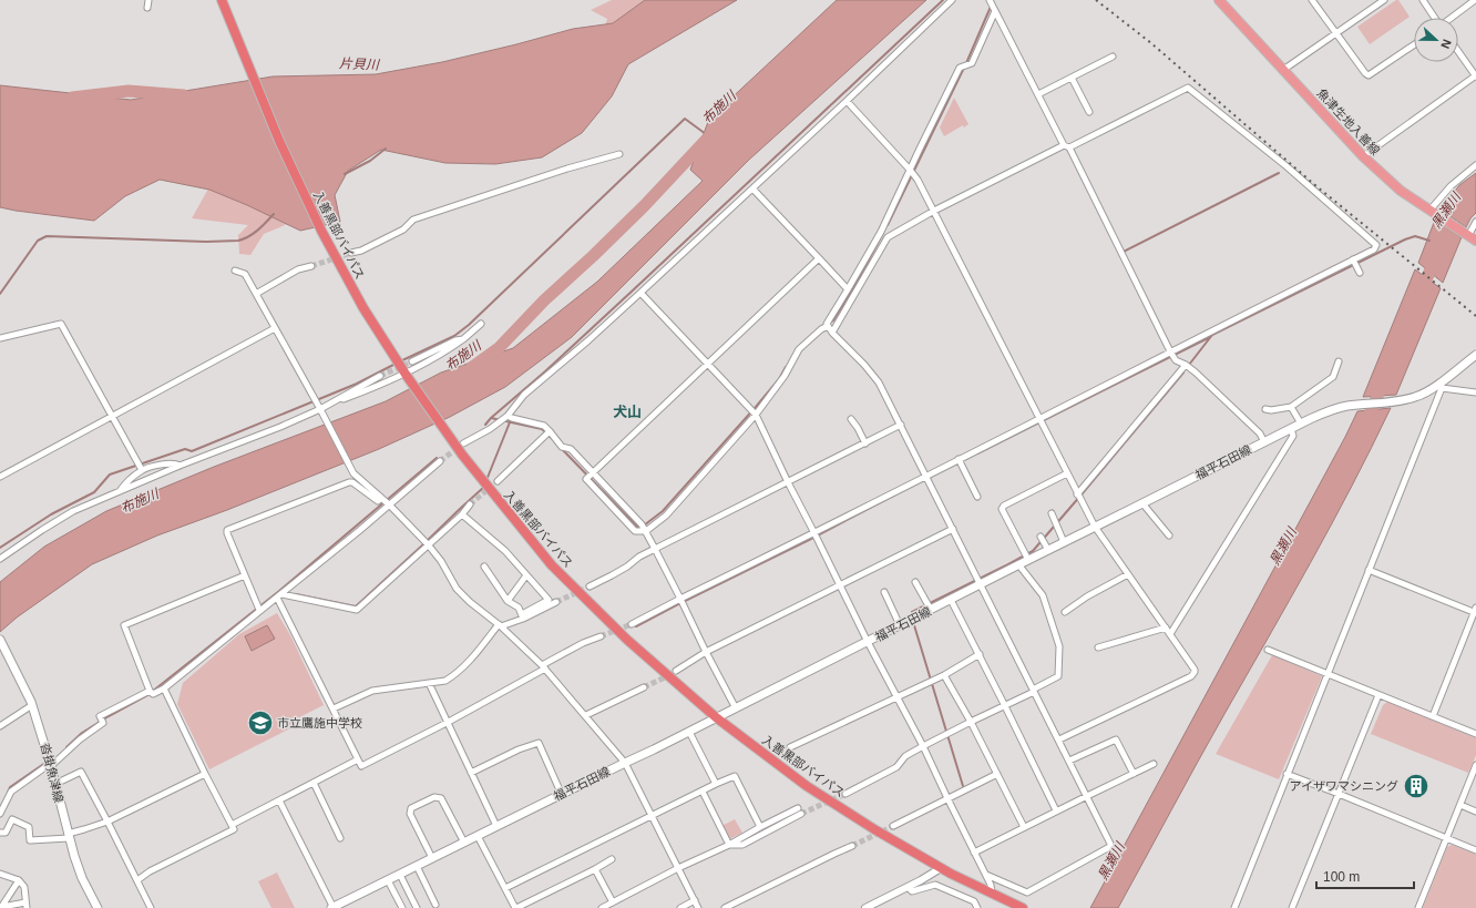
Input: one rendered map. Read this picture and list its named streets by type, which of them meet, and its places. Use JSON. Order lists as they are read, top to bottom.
{
  "streets": {
    "highway": ["入善黒部バイパス"],
    "main road": ["魚津生地入善線", "福平石田線", "沓掛魚津線"]
  },
  "crossings": [
    ["入善黒部バイパス", "福平石田線"]
  ],
  "districts": ["犬山"],
  "water": ["片貝川", "布施川", "黒瀬川"],
  "places": {
    "school or university": ["市立鷹施中学校"],
    "building": ["アイザワマシニング"]
  },
  "scale_bar": "100 m",
  "north": "right"
}
